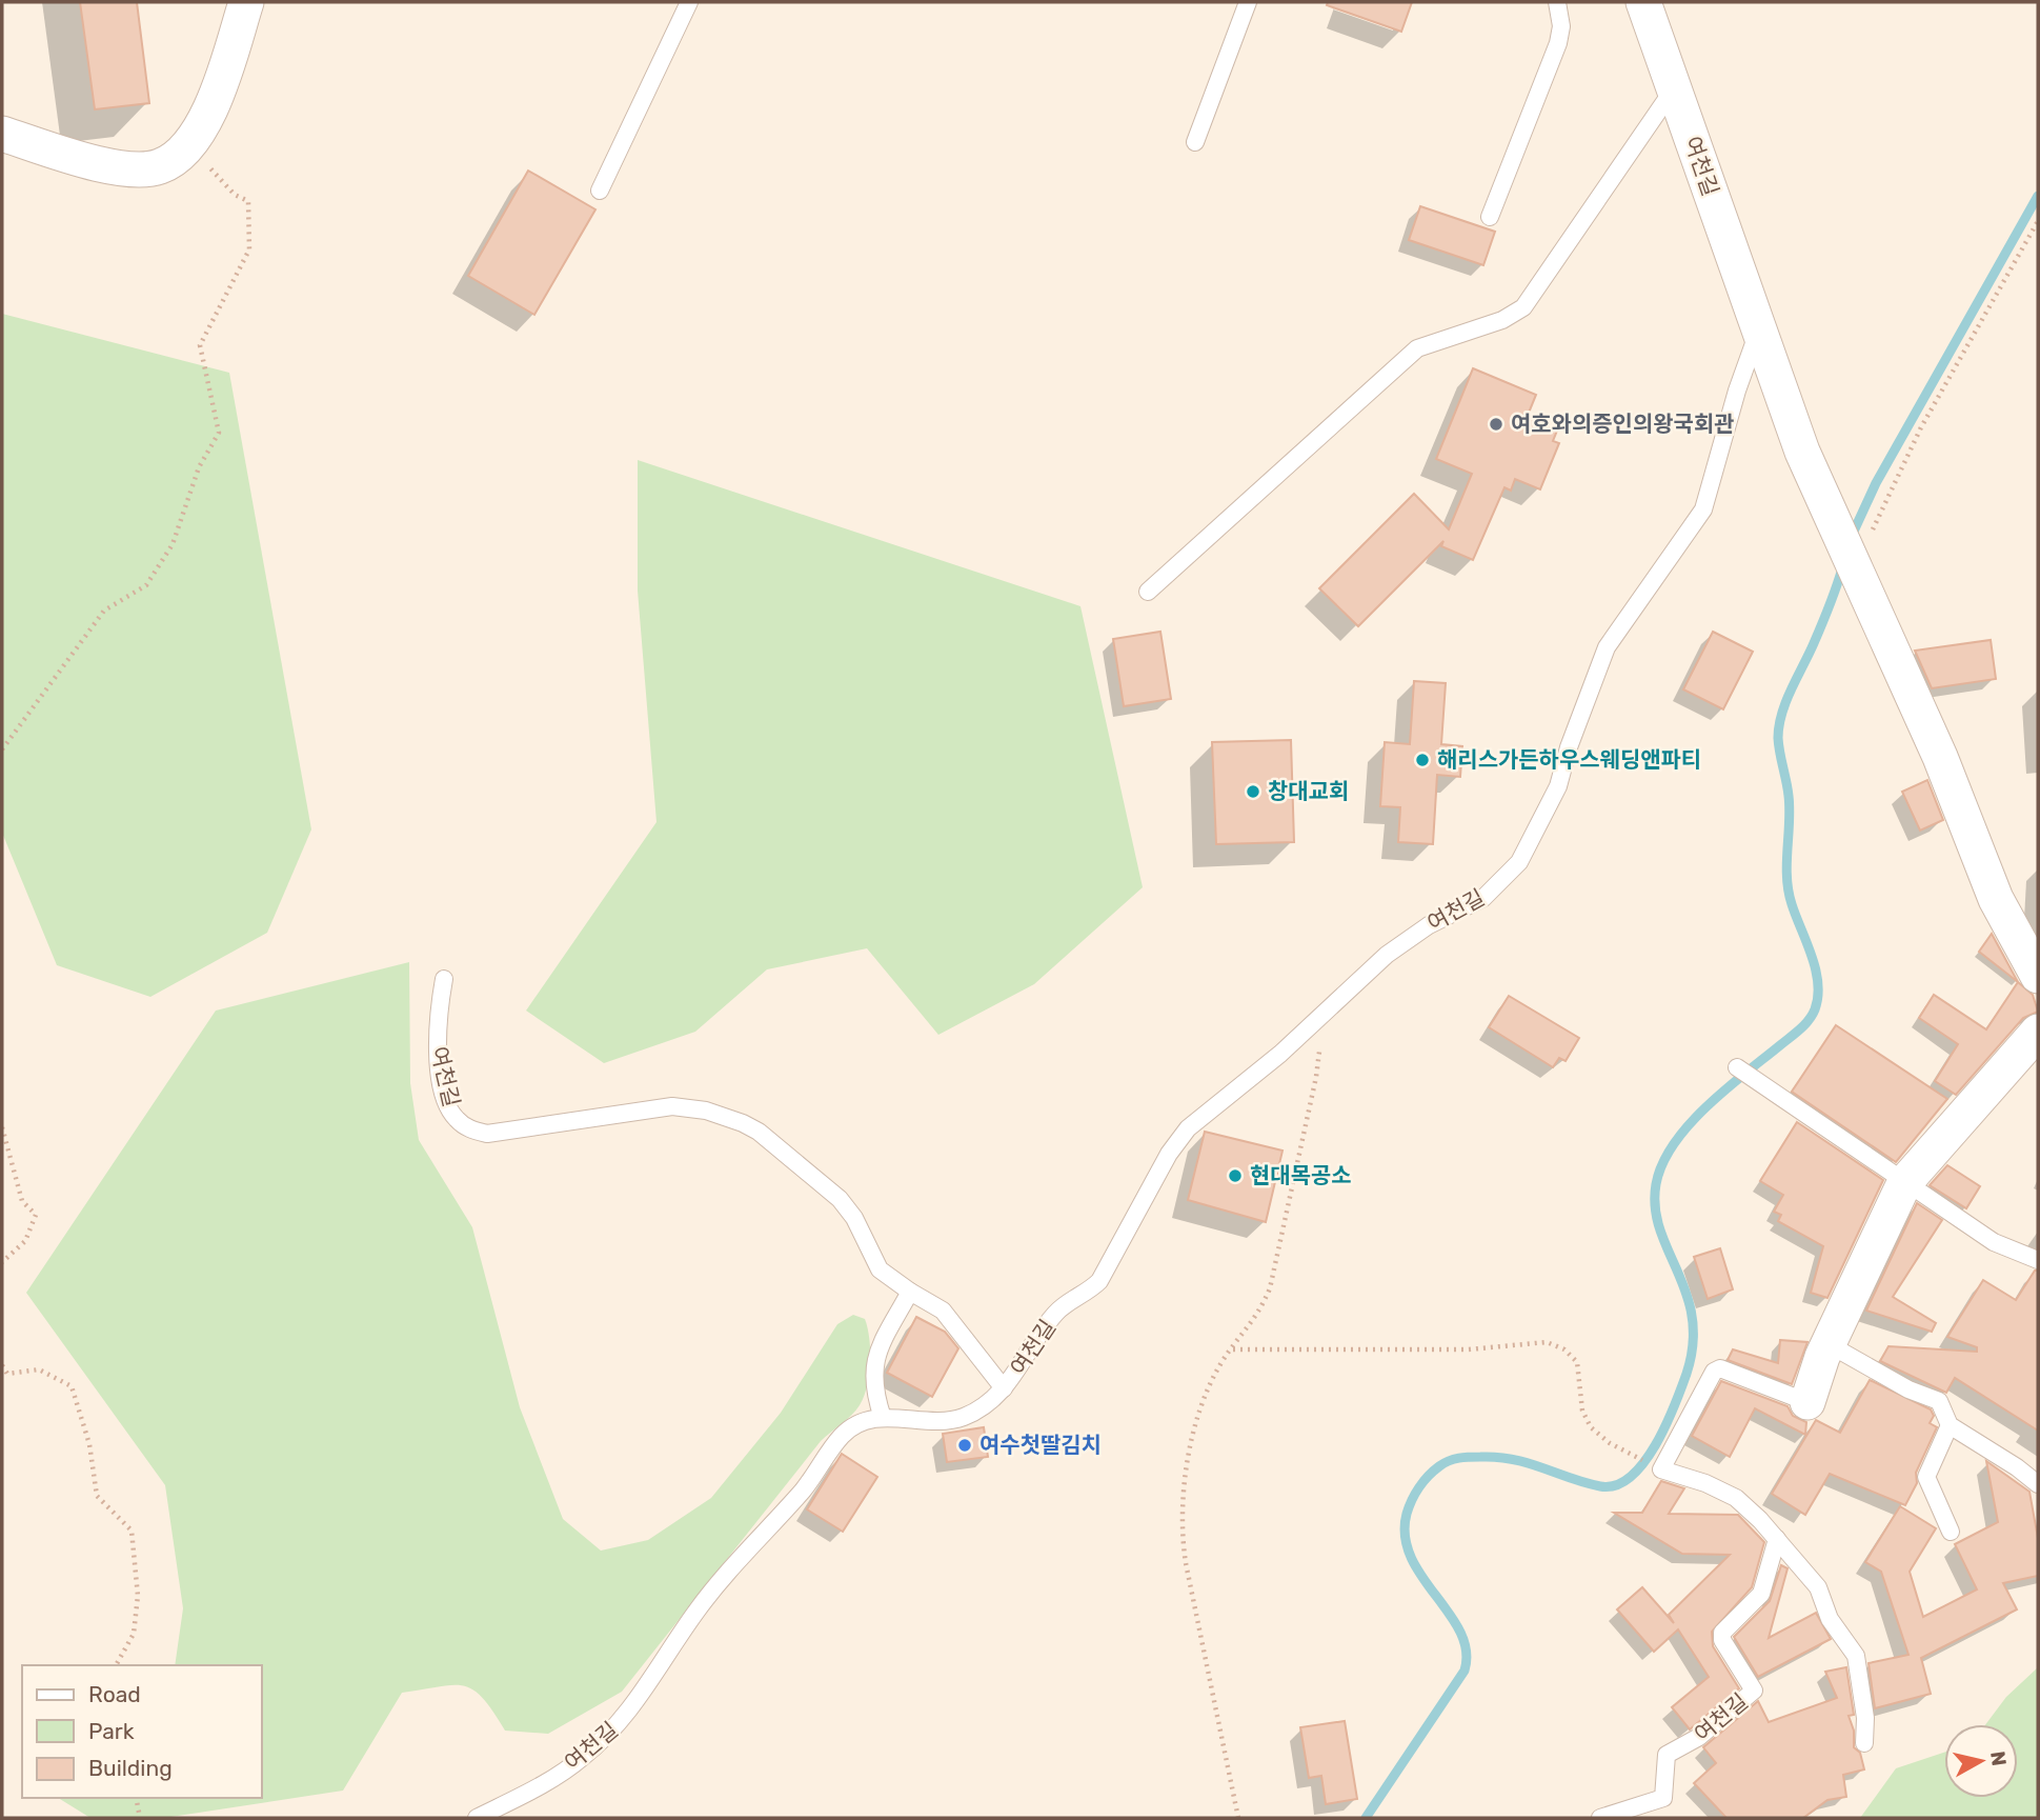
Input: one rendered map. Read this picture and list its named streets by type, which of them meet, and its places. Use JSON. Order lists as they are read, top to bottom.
{
  "streets": {
    "street": ["여천길"]
  },
  "places": [
    "여호와의증인의왕국회관",
    "해리스가든하우스웨딩앤파티",
    "창대교회",
    "현대목공소",
    "여수첫딸김치"
  ],
  "legend": ["Road", "Park", "Building"],
  "north": "right"
}
